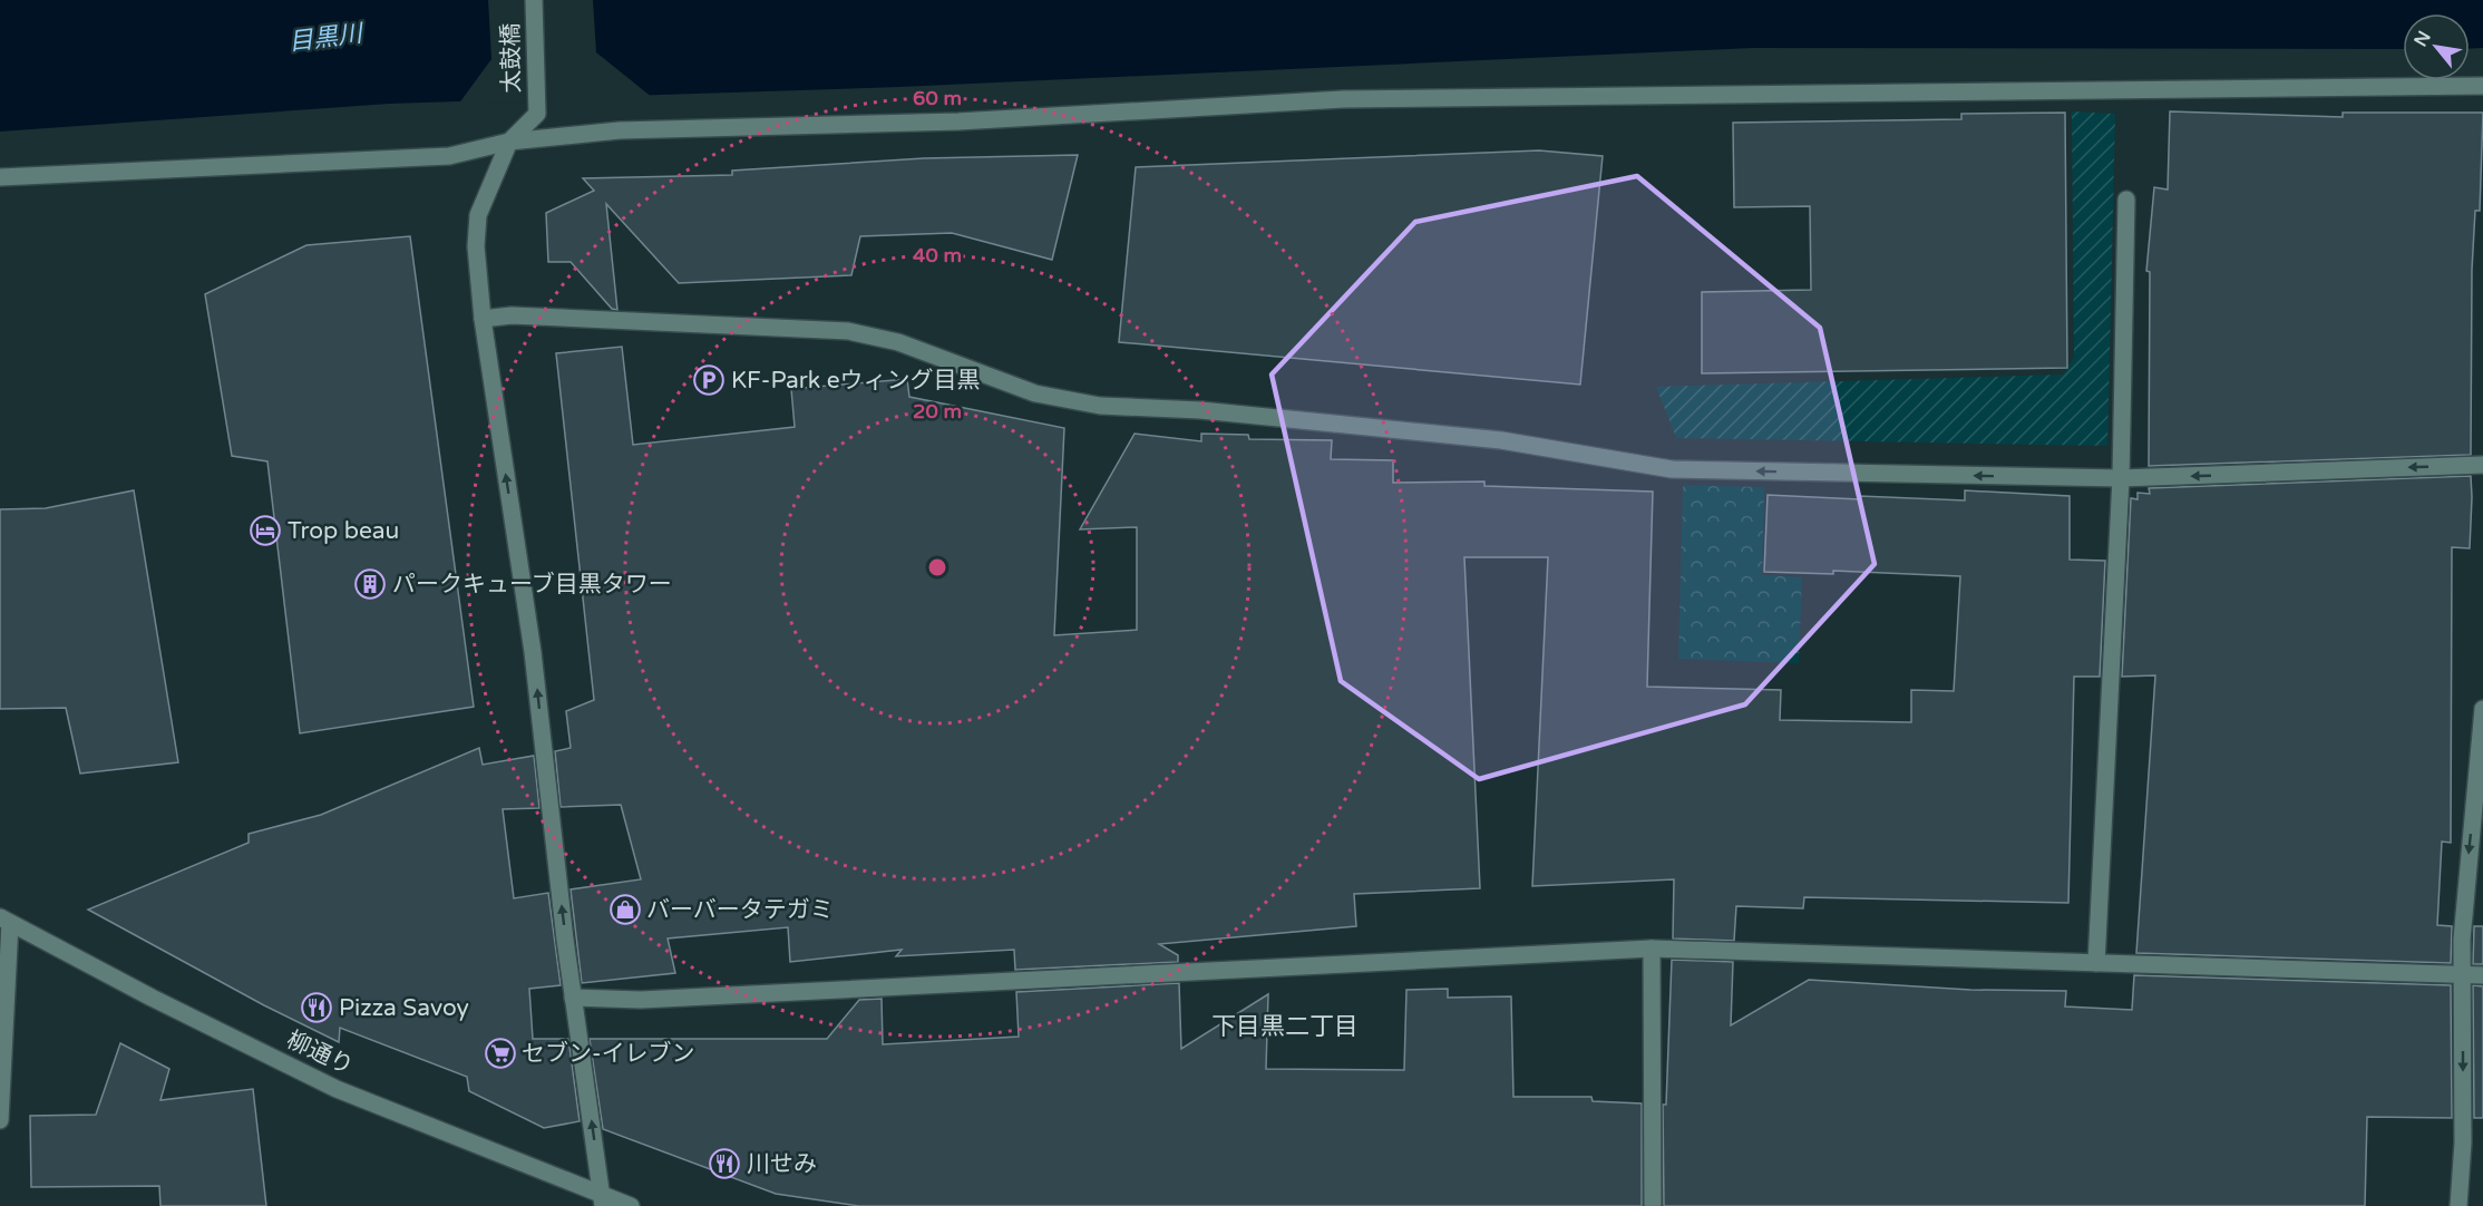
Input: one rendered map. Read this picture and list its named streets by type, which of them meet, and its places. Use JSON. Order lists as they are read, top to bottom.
{
  "streets": {
    "street": ["太鼓橋", "柳通り"]
  },
  "districts": ["下目黒二丁目"],
  "water": ["目黒川"],
  "places": {
    "parking": ["KF-Park eウィング目黒"],
    "hotel": ["Trop beau"],
    "building": ["パークキューブ目黒タワー"],
    "shop": ["バーバータテガミ"],
    "restaurant": ["Pizza Savoy", "川せみ"],
    "supermarket": ["セブン-イレブン"]
  },
  "north": "top left",
  "rings": ["60 m", "40 m", "20 m"]
}
